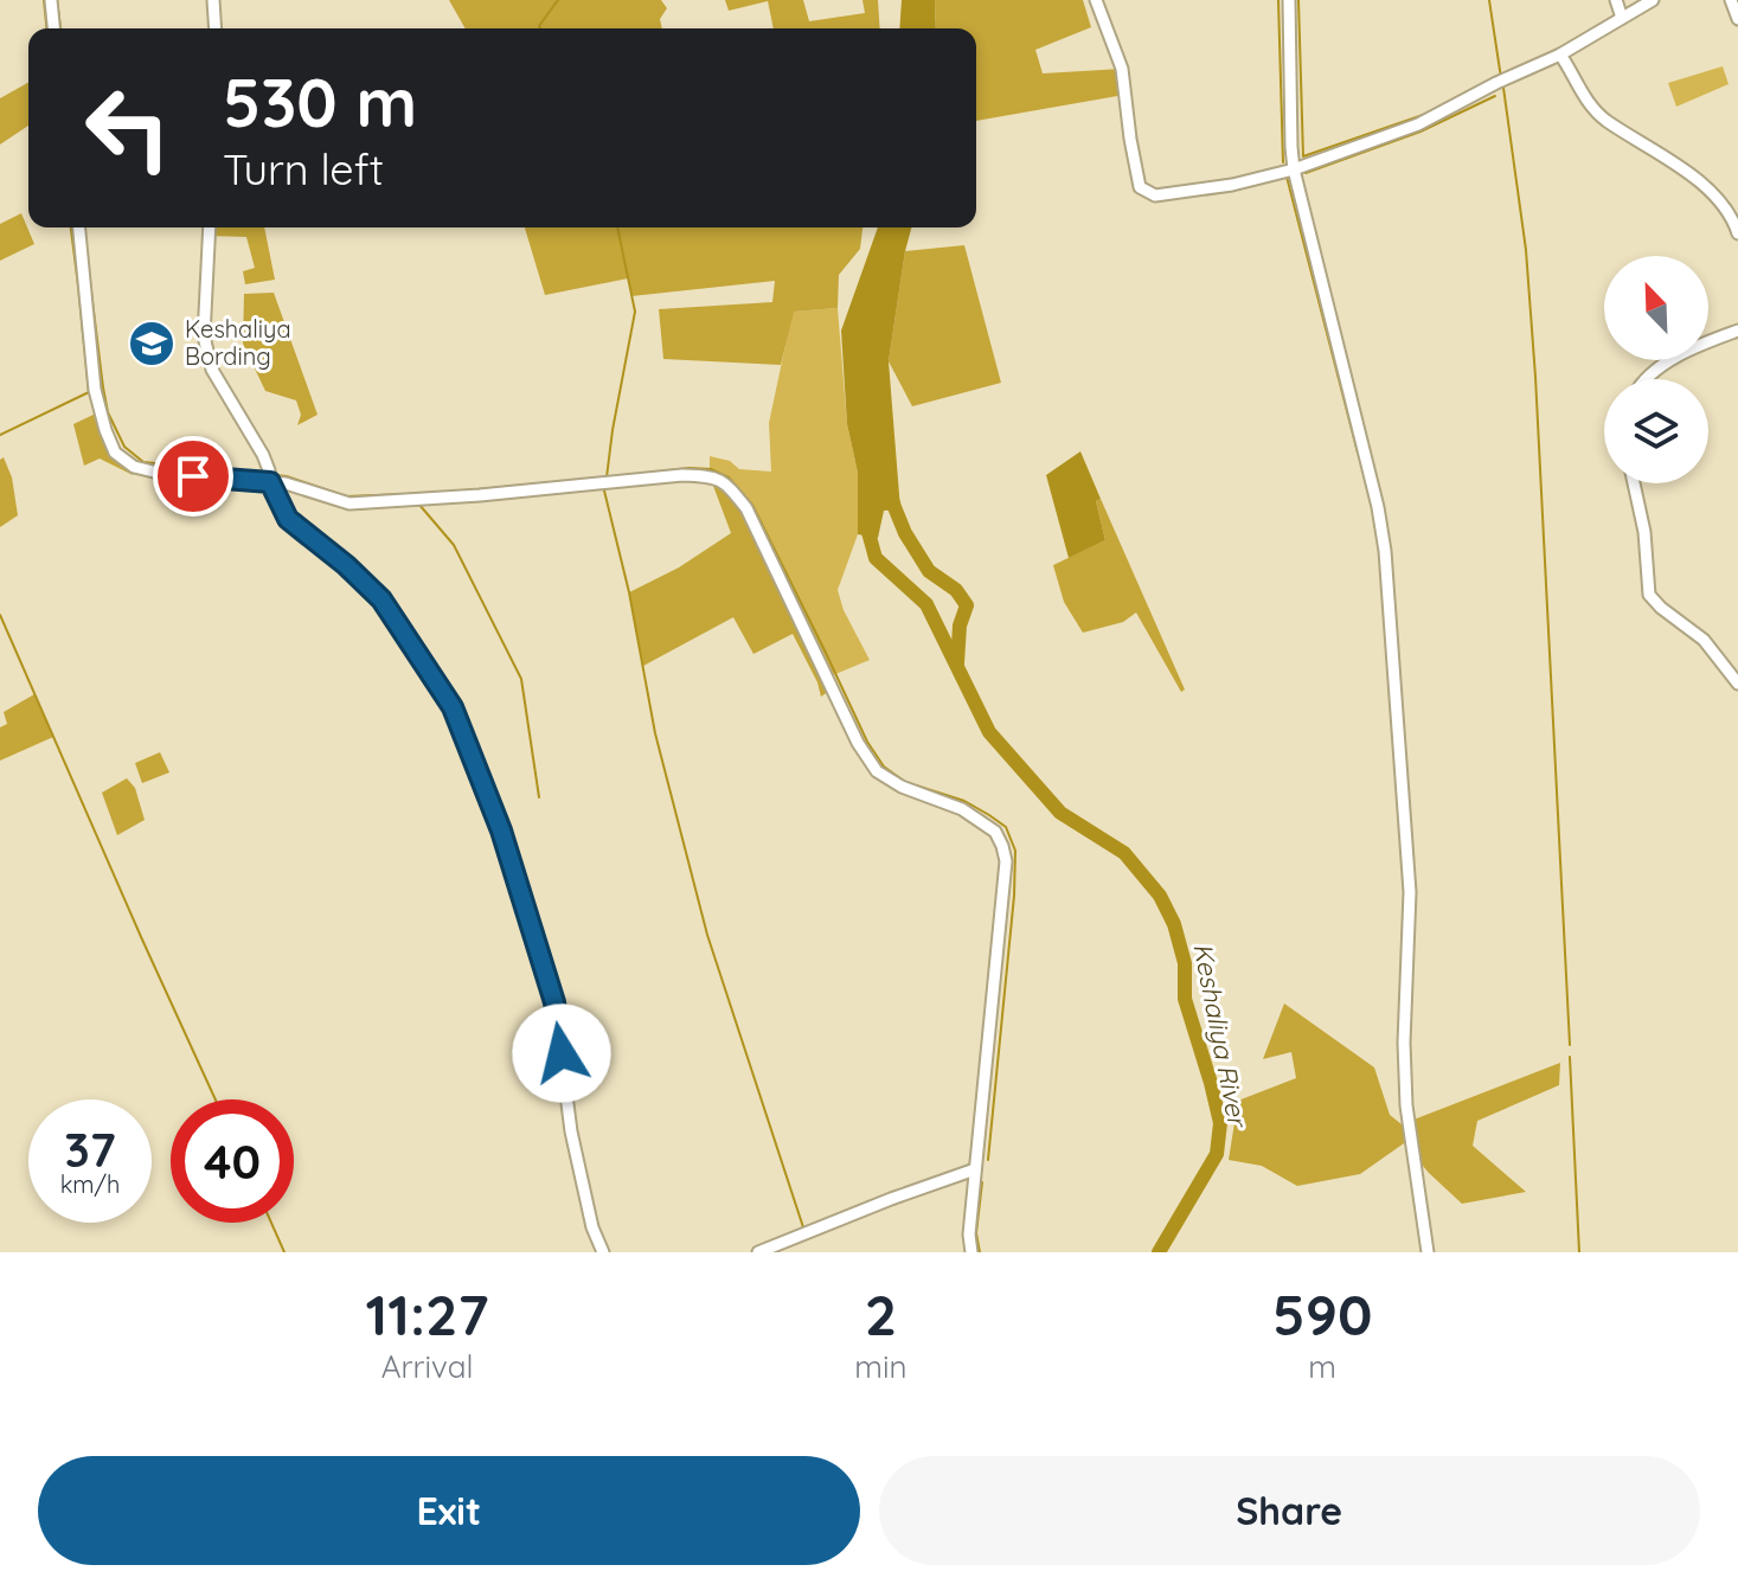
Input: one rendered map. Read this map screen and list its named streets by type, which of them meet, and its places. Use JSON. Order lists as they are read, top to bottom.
{
  "water": ["Keshaliya River"],
  "places": {
    "school or university": ["Keshaliya Bording"]
  },
  "north": "top left",
  "page": {
    "turn": ["530 m", "Turn left"],
    "speed": "37 km/h",
    "limit": "40",
    "eta": [
      "11:27",
      "Arrival",
      "2",
      "min",
      "590",
      "m"
    ],
    "buttons": ["Exit", "Share"]
  }
}
